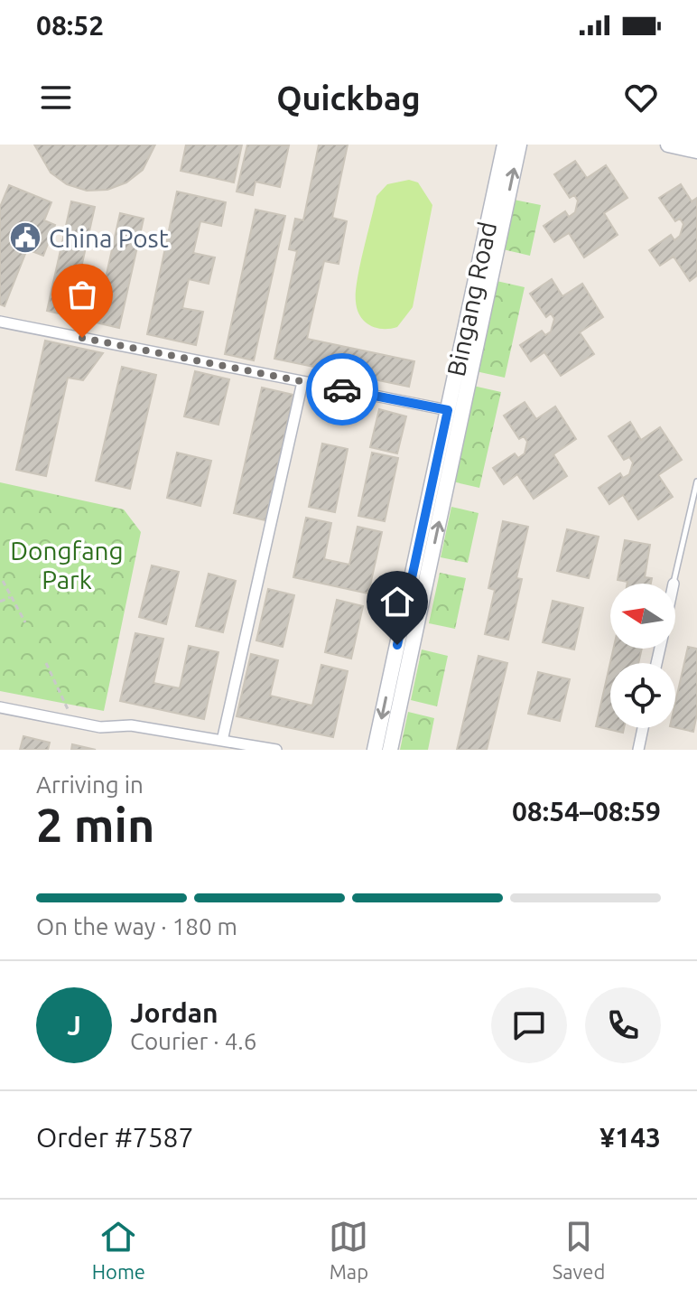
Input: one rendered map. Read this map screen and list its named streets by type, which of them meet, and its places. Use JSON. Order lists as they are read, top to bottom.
{
  "streets": {
    "street": ["Bingang Road"]
  },
  "parks": ["Dongfang Park"],
  "places": {
    "public building": ["China Post"]
  },
  "north": "left",
  "page": {
    "status": "08:52",
    "header": "Quickbag",
    "heading": ["2 min", "Arriving in", "08:54–08:59"],
    "panel": [
      "Jordan",
      "Courier · 4.6",
      "Order #7587",
      "¥143"
    ],
    "bar": "On the way · 180 m",
    "round": "J",
    "tabs": ["Home", "Map", "Saved"]
  }
}
